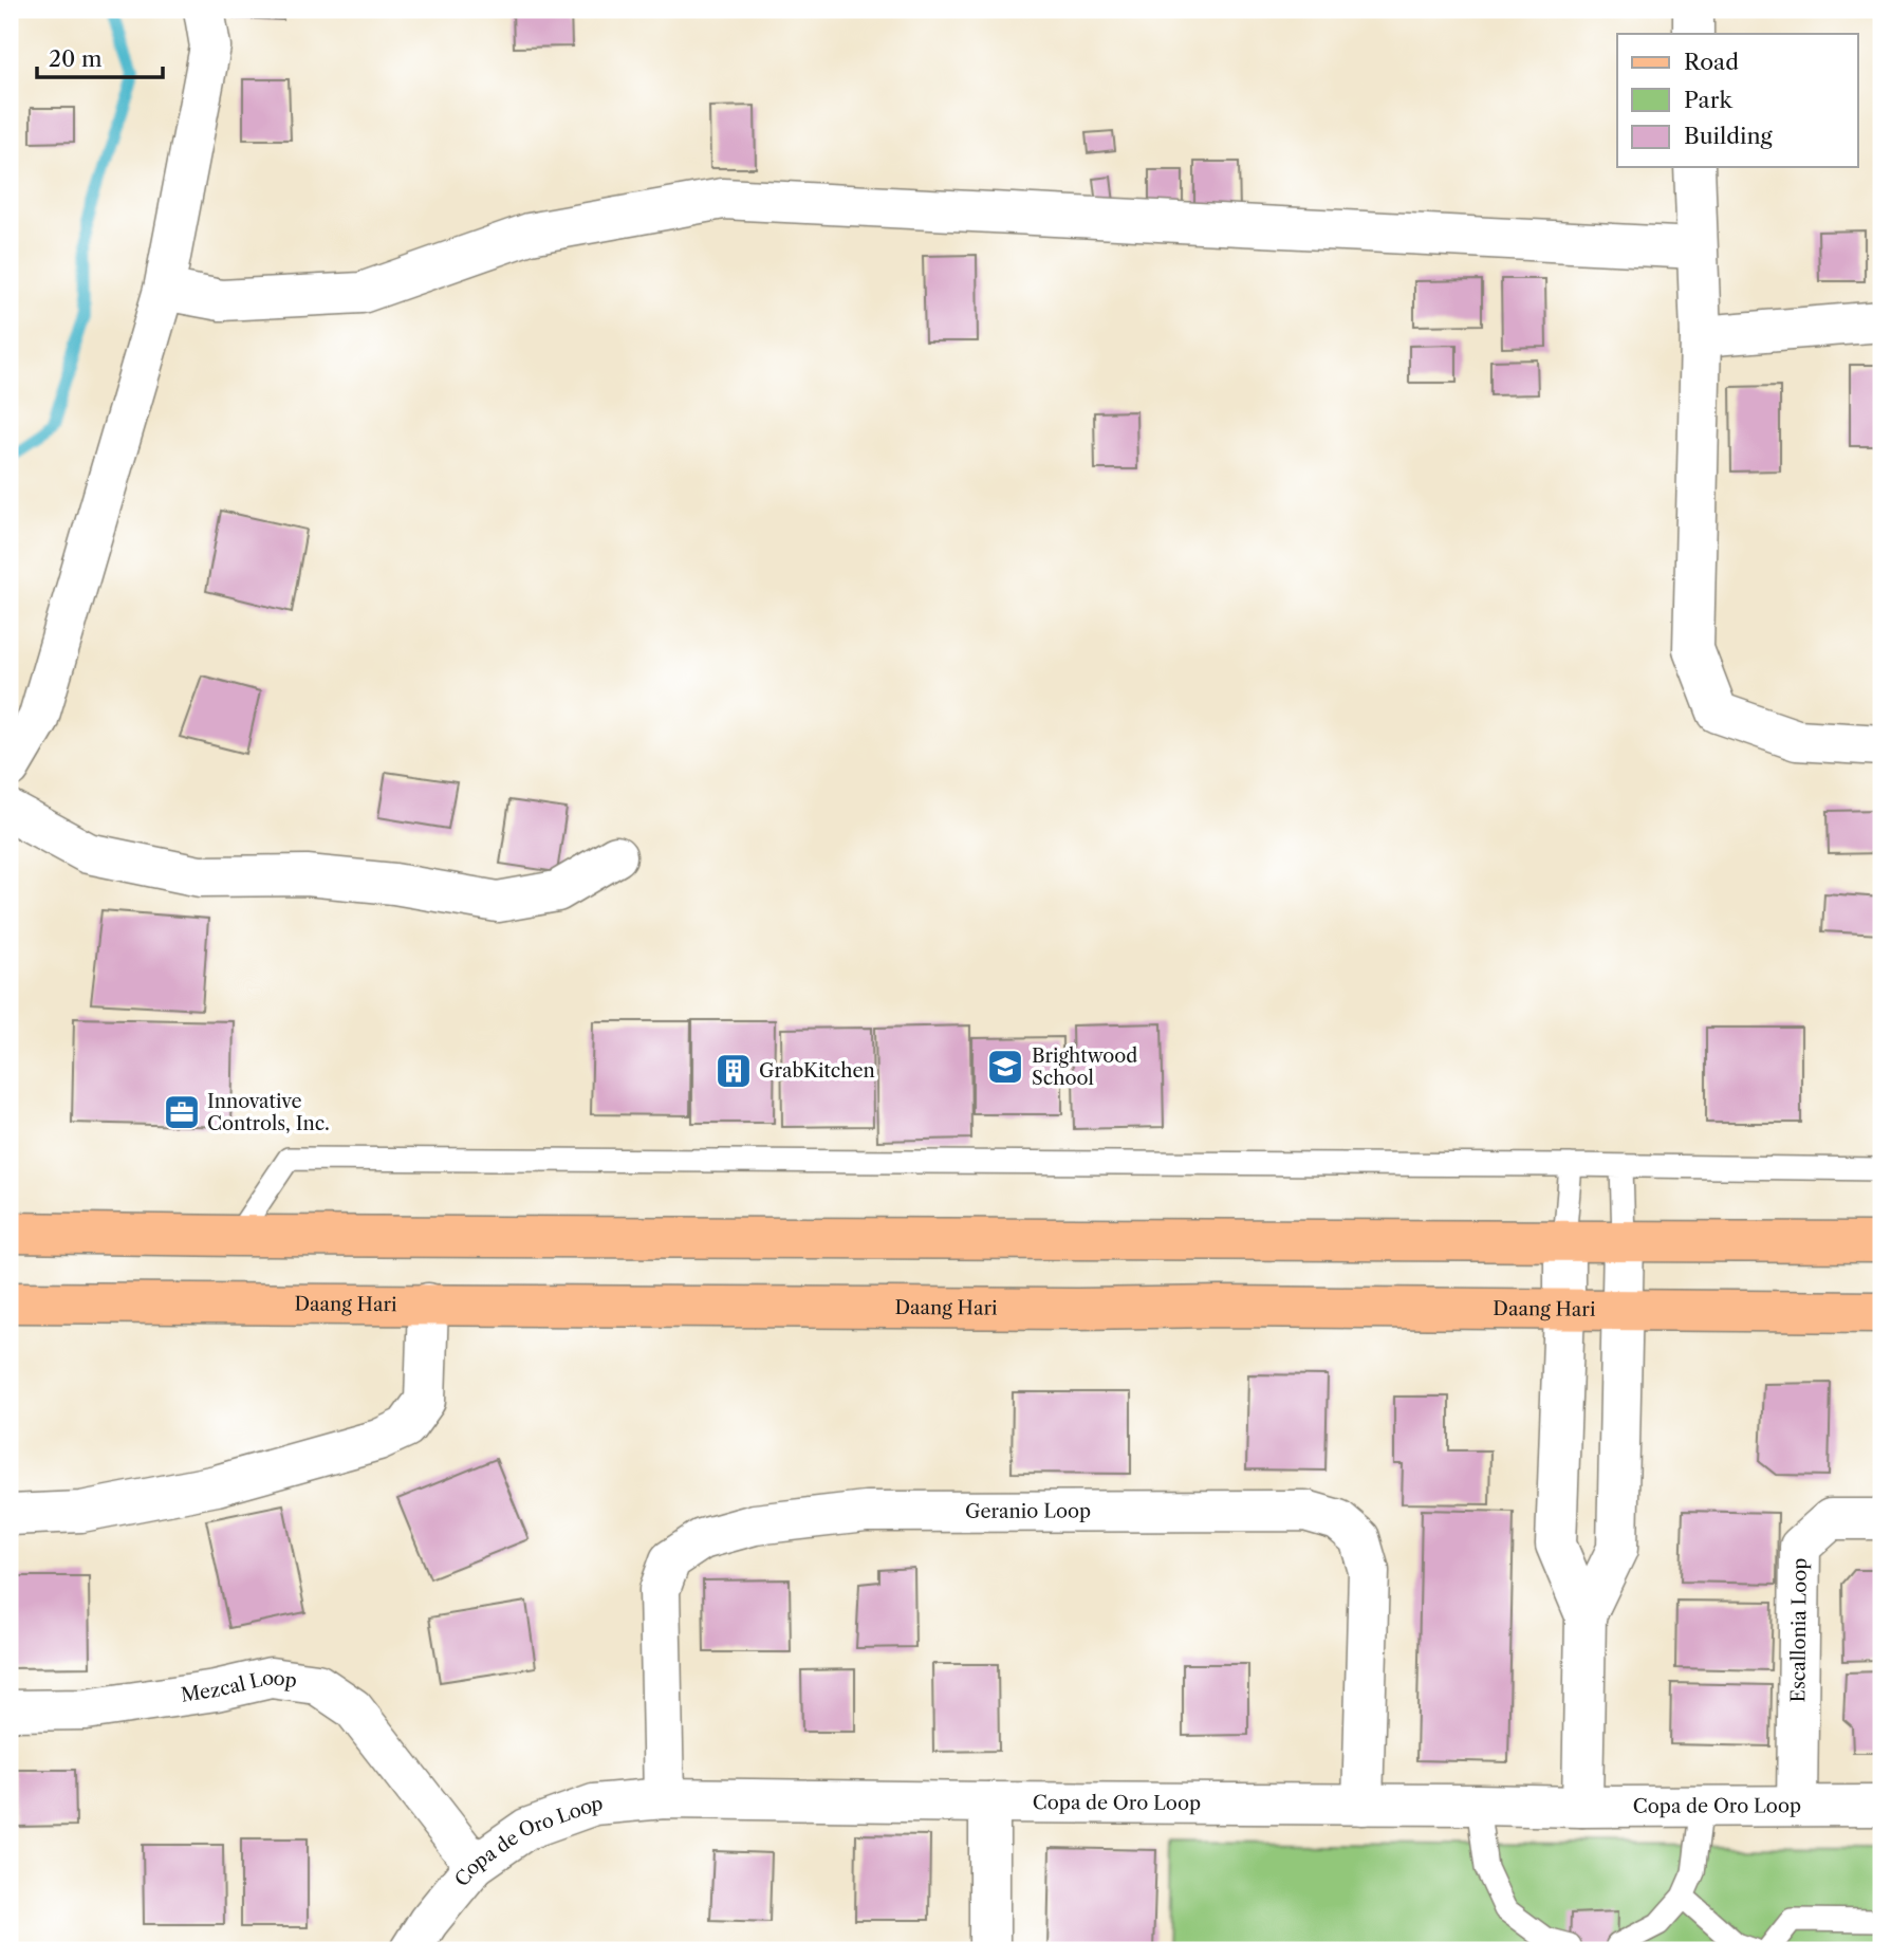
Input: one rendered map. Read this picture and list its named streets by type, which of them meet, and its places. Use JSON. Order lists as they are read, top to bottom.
{
  "streets": {
    "main road": ["Daang Hari"],
    "street": [
      "Geranio Loop",
      "Escallonia Loop",
      "Mezcal Loop",
      "Copa de Oro Loop"
    ]
  },
  "crossings": [
    ["Geranio Loop", "Copa de Oro Loop"],
    ["Escallonia Loop", "Copa de Oro Loop"],
    ["Mezcal Loop", "Copa de Oro Loop"]
  ],
  "places": {
    "school or university": ["Brightwood School"],
    "building": ["GrabKitchen"],
    "office": ["Innovative Controls, Inc."]
  },
  "legend": ["Road", "Park", "Building"],
  "scale_bar": "20 m"
}
